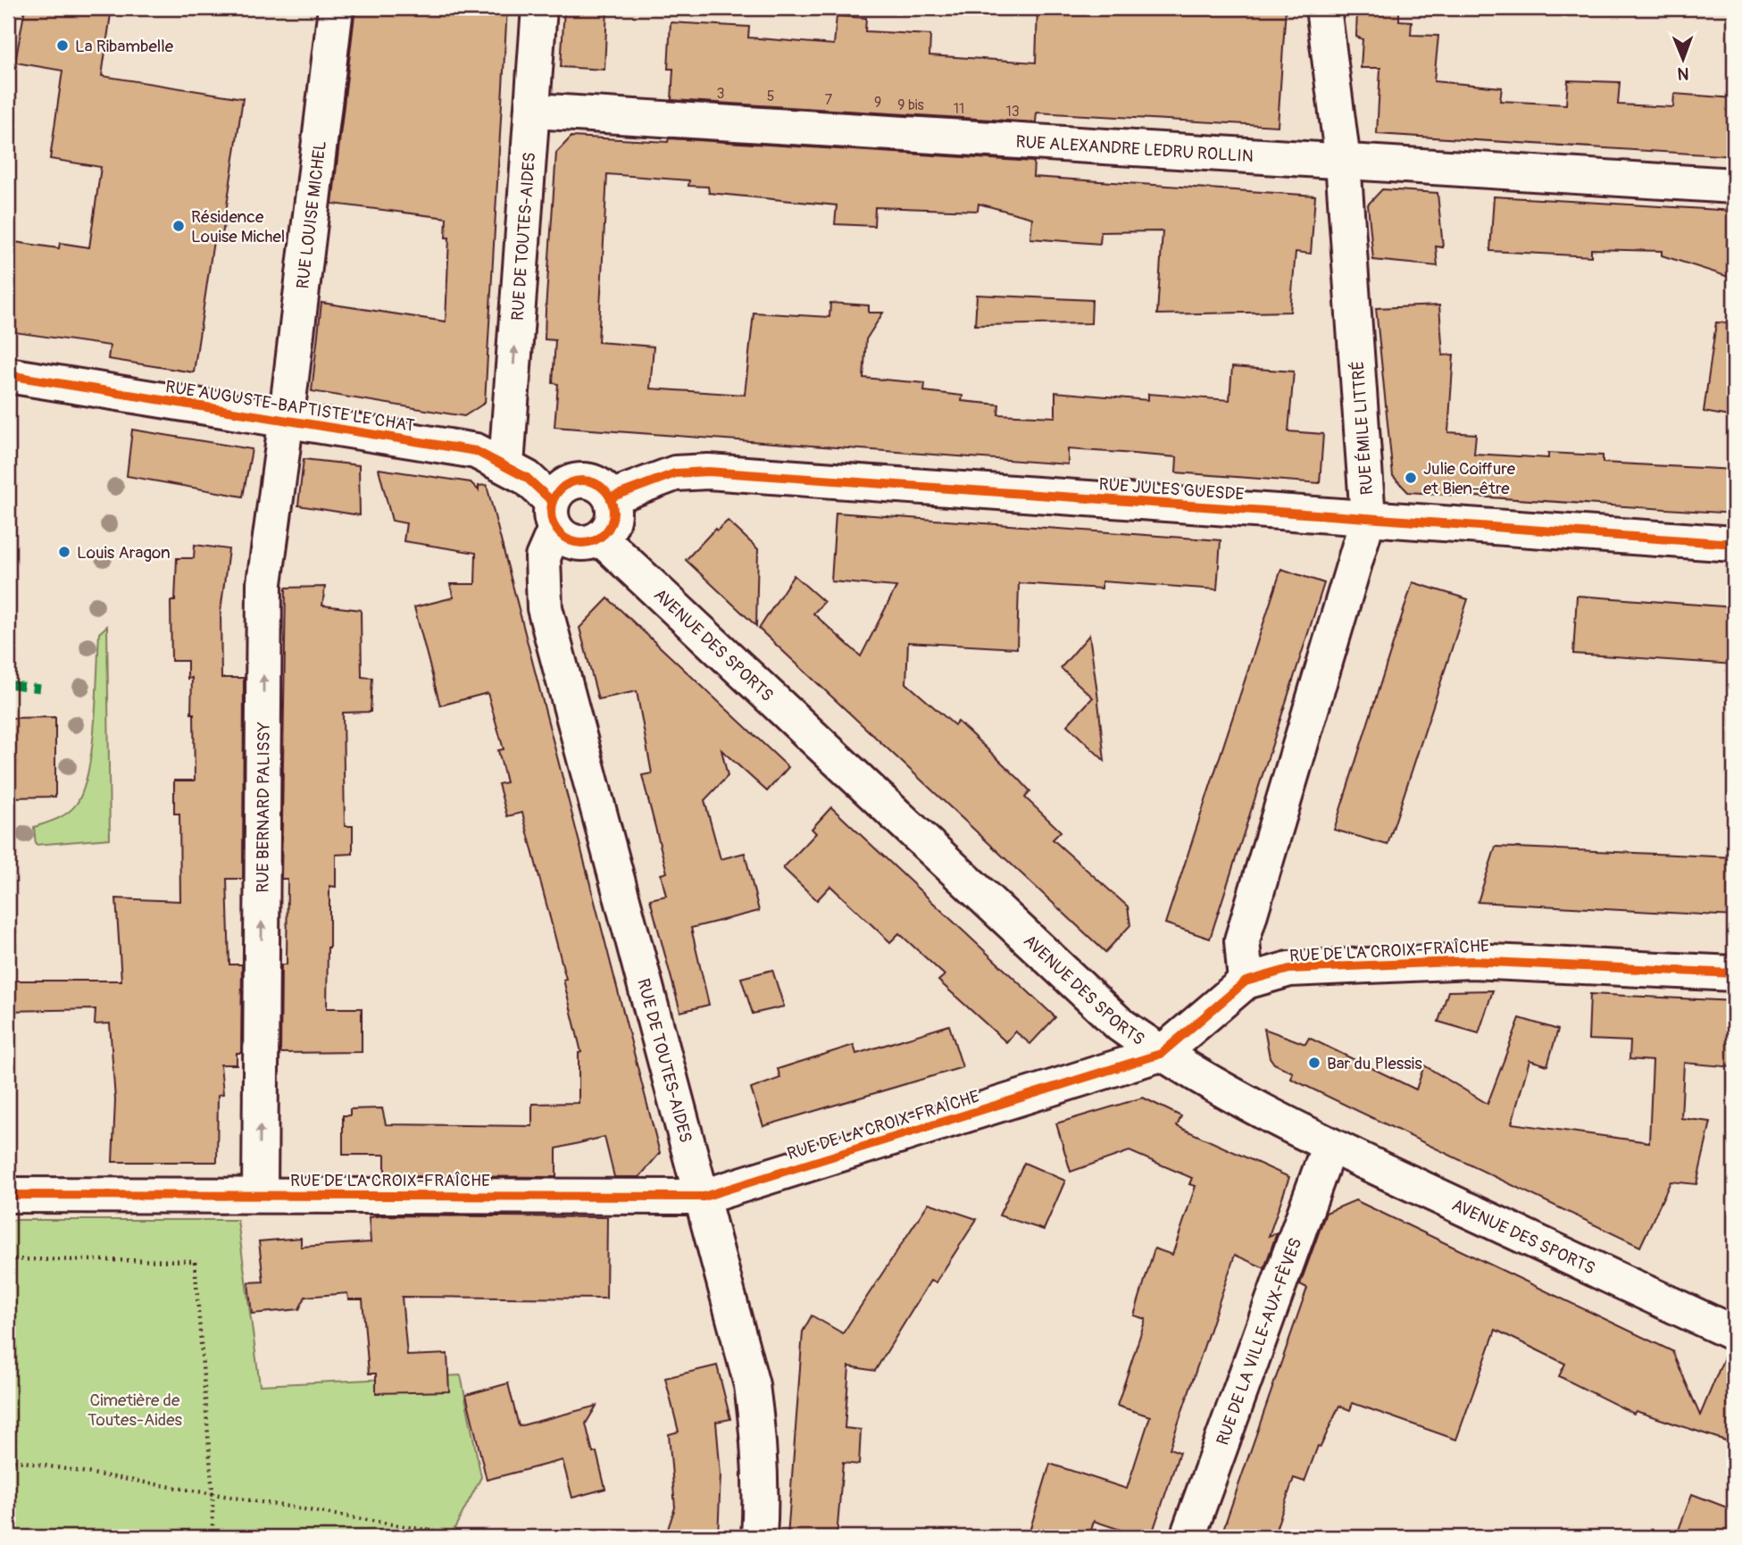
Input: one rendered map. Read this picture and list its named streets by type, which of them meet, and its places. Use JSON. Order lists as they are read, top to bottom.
{
  "streets": {
    "street": [
      "RUE ALEXANDRE LEDRU ROLLIN",
      "RUE LOUISE MICHEL",
      "RUE DE TOUTES-AIDES",
      "RUE AUGUSTE-BAPTISTE LE CHAT",
      "RUE ÉMILE LITTRÉ",
      "RUE JULES GUESDE",
      "AVENUE DES SPORTS",
      "RUE BERNARD PALISSY",
      "RUE DE LA CROIX-FRAÎCHE",
      "RUE DE LA VILLE-AUX-FÈVES"
    ]
  },
  "crossings": [
    ["RUE ALEXANDRE LEDRU ROLLIN", "RUE DE TOUTES-AIDES"],
    ["RUE ALEXANDRE LEDRU ROLLIN", "RUE ÉMILE LITTRÉ"],
    ["RUE LOUISE MICHEL", "RUE AUGUSTE-BAPTISTE LE CHAT"],
    ["RUE LOUISE MICHEL", "RUE BERNARD PALISSY"],
    ["RUE DE TOUTES-AIDES", "RUE AUGUSTE-BAPTISTE LE CHAT"],
    ["RUE DE TOUTES-AIDES", "AVENUE DES SPORTS"],
    ["RUE DE TOUTES-AIDES", "RUE DE LA CROIX-FRAÎCHE"],
    ["RUE AUGUSTE-BAPTISTE LE CHAT", "AVENUE DES SPORTS"],
    ["RUE AUGUSTE-BAPTISTE LE CHAT", "RUE BERNARD PALISSY"],
    ["RUE ÉMILE LITTRÉ", "RUE JULES GUESDE"],
    ["RUE ÉMILE LITTRÉ", "RUE DE LA CROIX-FRAÎCHE"],
    ["AVENUE DES SPORTS", "RUE DE LA CROIX-FRAÎCHE"],
    ["AVENUE DES SPORTS", "RUE DE LA VILLE-AUX-FÈVES"],
    ["RUE BERNARD PALISSY", "RUE DE LA CROIX-FRAÎCHE"]
  ],
  "one_way": ["RUE BERNARD PALISSY"],
  "parks": ["Cimetière de Toutes-Aides"],
  "places": [
    "La Ribambelle",
    "Résidence Louise Michel",
    "Julie Coiffure et Bien-être",
    "Louis Aragon",
    "Bar du Plessis"
  ],
  "house_numbers": [
    "3",
    "5",
    "7",
    "9",
    "9 bis",
    "11",
    "13"
  ],
  "north": "bottom"
}
